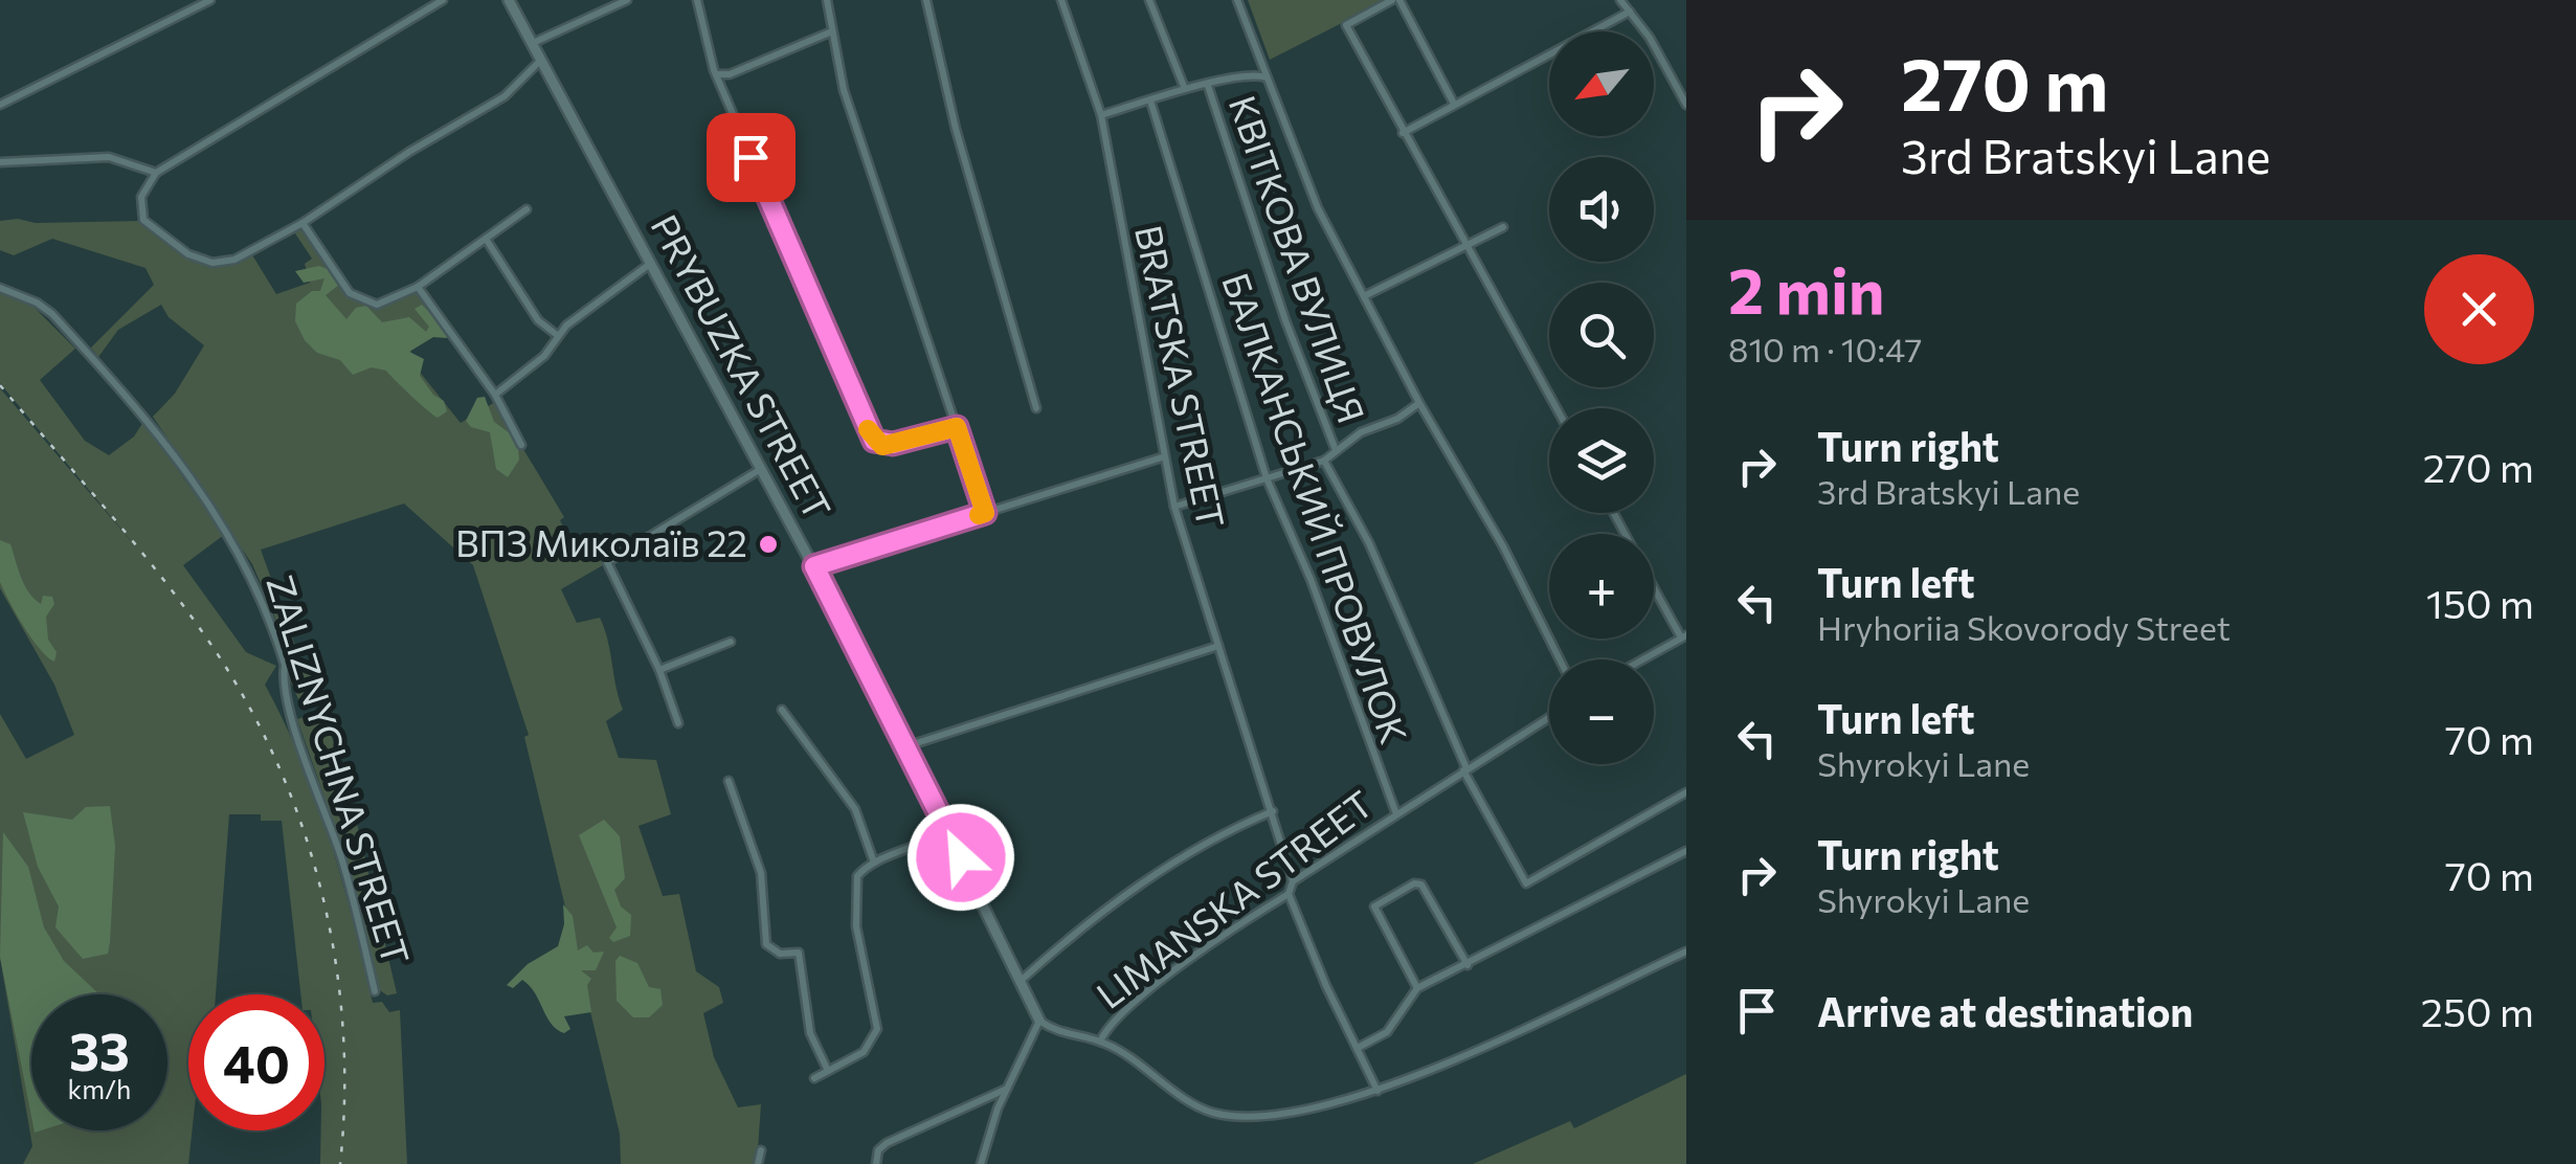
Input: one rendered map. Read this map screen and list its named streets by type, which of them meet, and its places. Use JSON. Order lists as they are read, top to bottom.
{
  "streets": {
    "street": [
      "КВІТКОВА ВУЛИЦЯ",
      "PRYBUZKA STREET",
      "BRATSKA STREET",
      "БАЛКАНСЬКИЙ ПРОВУЛОК",
      "ZALIZNYCHNA STREET",
      "LIMANSKA STREET"
    ]
  },
  "crossings": [
    ["КВІТКОВА ВУЛИЦЯ", "LIMANSKA STREET"],
    ["BRATSKA STREET", "LIMANSKA STREET"],
    ["БАЛКАНСЬКИЙ ПРОВУЛОК", "LIMANSKA STREET"]
  ],
  "places": ["ВПЗ Миколаїв 22"],
  "north": "bottom left",
  "page": {
    "turn": ["270 m", "3rd Bratskyi Lane"],
    "map_buttons": ["+", "−"],
    "heading": ["2 min", "810 m · 10:47"],
    "list": [
      {
        "name": "Turn right",
        "note": "3rd Bratskyi Lane",
        "value": "270 m"
      },
      {
        "name": "Turn left",
        "note": "Hryhoriia Skovorody Street",
        "value": "150 m"
      },
      {
        "name": "Turn left",
        "note": "Shyrokyi Lane",
        "value": "70 m"
      },
      {
        "name": "Turn right",
        "note": "Shyrokyi Lane",
        "value": "70 m"
      },
      {
        "name": "Arrive at destination",
        "value": "250 m"
      }
    ],
    "speed": "33 km/h",
    "limit": "40"
  }
}
